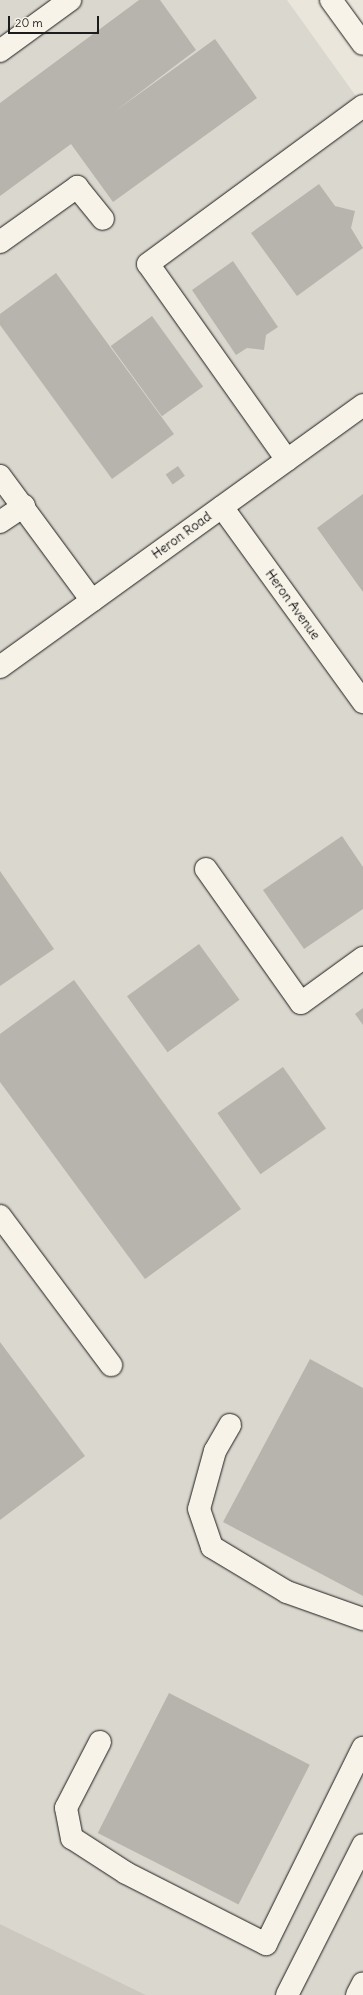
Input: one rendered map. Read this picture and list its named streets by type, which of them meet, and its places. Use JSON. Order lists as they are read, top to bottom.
{
  "streets": {
    "street": ["Heron Road", "Heron Avenue"]
  },
  "crossings": [
    ["Heron Road", "Heron Avenue"]
  ],
  "scale_bar": "20 m"
}
